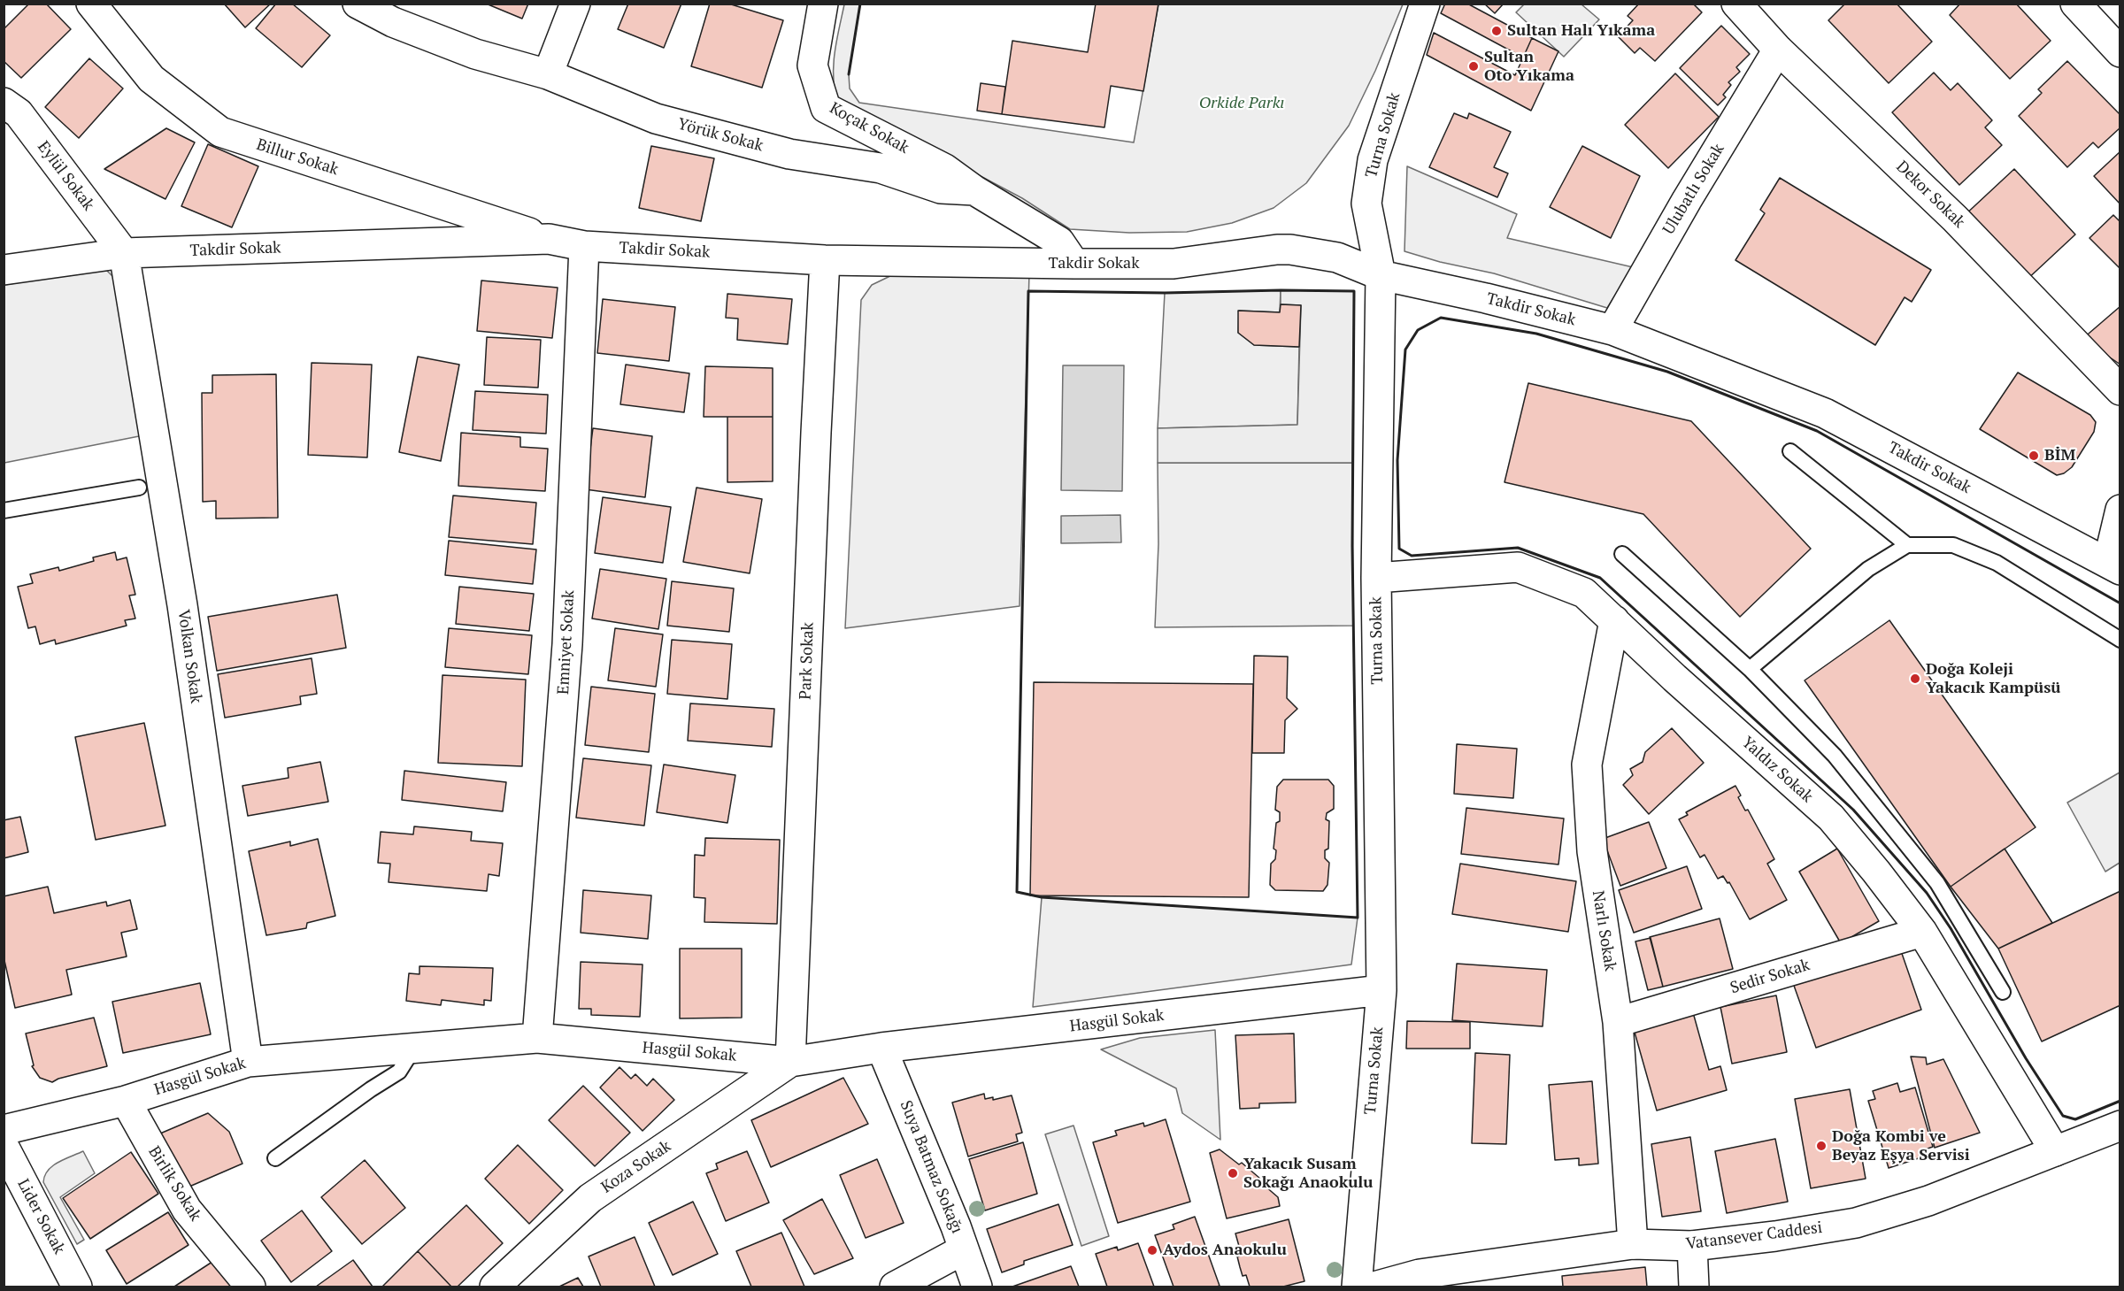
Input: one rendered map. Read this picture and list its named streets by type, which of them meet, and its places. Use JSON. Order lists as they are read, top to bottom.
{
  "streets": {
    "street": [
      "Koçak Sokak",
      "Yörük Sokak",
      "Turna Sokak",
      "Billur Sokak",
      "Eylül Sokak",
      "Ulubatlı Sokak",
      "Dekor Sokak",
      "Takdir Sokak",
      "Emniyet Sokak",
      "Volkan Sokak",
      "Park Sokak",
      "Yaldız Sokak",
      "Narlı Sokak",
      "Sedir Sokak",
      "Hasgül Sokak",
      "Koza Sokak",
      "Suya Batmaz Sokağı",
      "Birlik Sokak",
      "Lider Sokak",
      "Vatansever Caddesi"
    ]
  },
  "crossings": [
    ["Koçak Sokak", "Yörük Sokak"],
    ["Yörük Sokak", "Takdir Sokak"],
    ["Turna Sokak", "Takdir Sokak"],
    ["Turna Sokak", "Yaldız Sokak"],
    ["Turna Sokak", "Hasgül Sokak"],
    ["Billur Sokak", "Takdir Sokak"],
    ["Eylül Sokak", "Takdir Sokak"],
    ["Eylül Sokak", "Volkan Sokak"],
    ["Ulubatlı Sokak", "Dekor Sokak"],
    ["Ulubatlı Sokak", "Takdir Sokak"],
    ["Takdir Sokak", "Emniyet Sokak"],
    ["Takdir Sokak", "Volkan Sokak"],
    ["Takdir Sokak", "Park Sokak"],
    ["Emniyet Sokak", "Hasgül Sokak"],
    ["Volkan Sokak", "Hasgül Sokak"],
    ["Park Sokak", "Hasgül Sokak"],
    ["Park Sokak", "Koza Sokak"],
    ["Yaldız Sokak", "Narlı Sokak"],
    ["Yaldız Sokak", "Sedir Sokak"],
    ["Yaldız Sokak", "Vatansever Caddesi"],
    ["Narlı Sokak", "Sedir Sokak"],
    ["Narlı Sokak", "Vatansever Caddesi"],
    ["Hasgül Sokak", "Koza Sokak"],
    ["Hasgül Sokak", "Suya Batmaz Sokağı"],
    ["Hasgül Sokak", "Birlik Sokak"]
  ],
  "parks": ["Orkide Parkı"],
  "places": [
    "Sultan Halı Yıkama",
    "Sultan Oto Yıkama",
    "BİM",
    "Doğa Koleji Yakacık Kampüsü",
    "Doğa Kombi ve Beyaz Eşya Servisi",
    "Yakacık Susam Sokağı Anaokulu",
    "Aydos Anaokulu"
  ]
}
